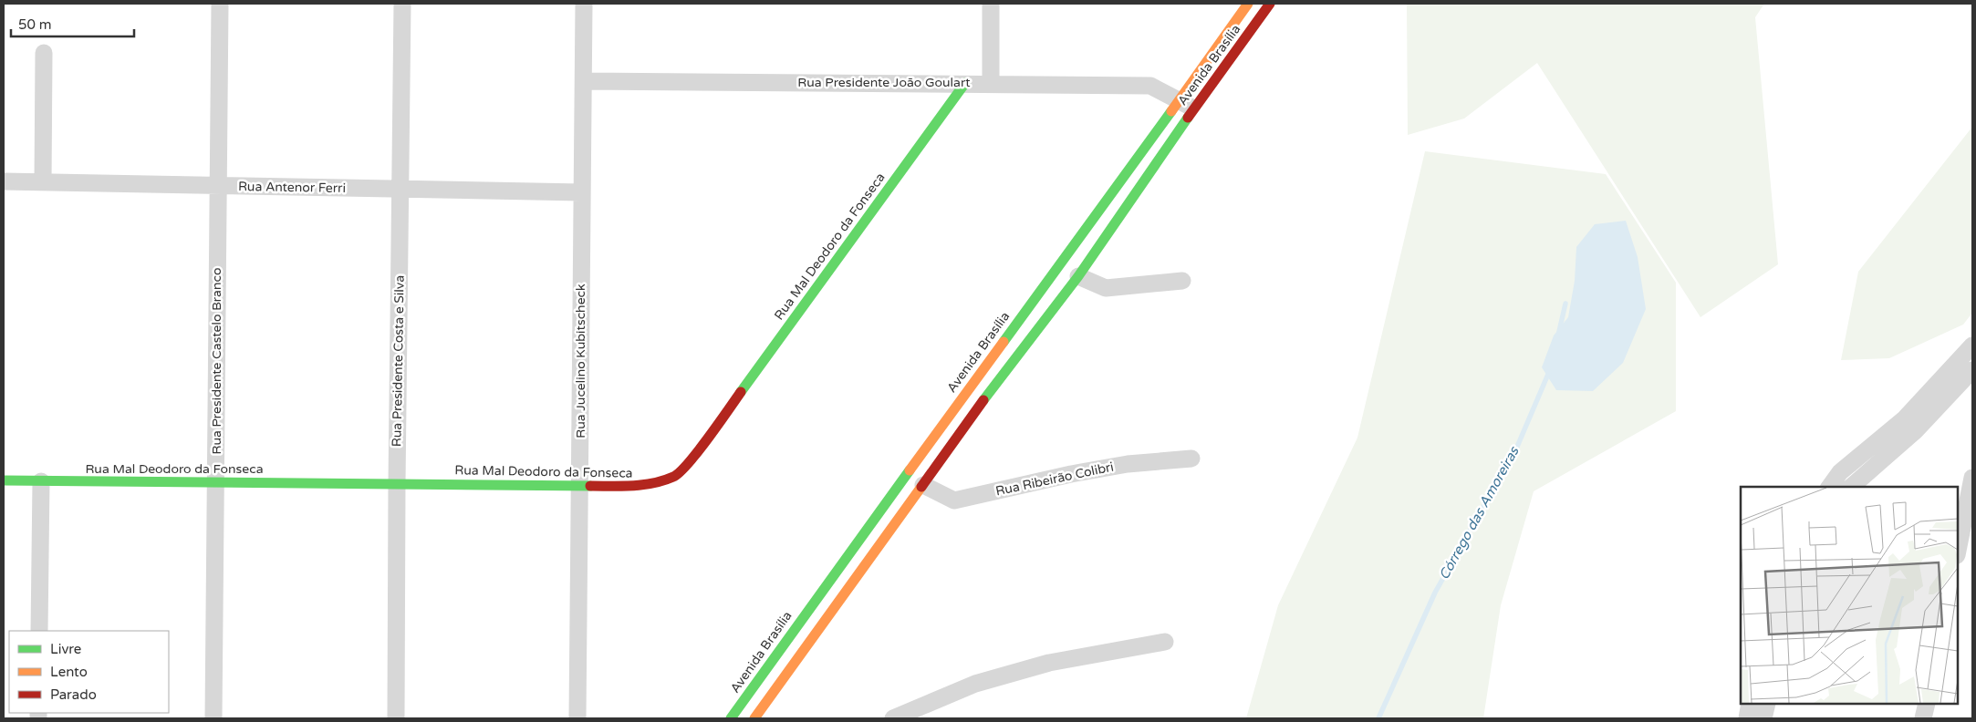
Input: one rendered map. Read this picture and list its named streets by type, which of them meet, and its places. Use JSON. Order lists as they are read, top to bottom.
{
  "streets": {
    "main road": ["Avenida Brasília", "Rua Mal Deodoro da Fonseca"],
    "street": [
      "Rua Presidente João Goulart",
      "Rua Antenor Ferri",
      "Rua Presidente Castelo Branco",
      "Rua Presidente Costa e Silva",
      "Rua Jucelino Kubitscheck",
      "Rua Ribeirão Colibri"
    ]
  },
  "crossings": [
    ["Avenida Brasília", "Rua Presidente João Goulart"],
    ["Avenida Brasília", "Rua Ribeirão Colibri"],
    ["Rua Presidente João Goulart", "Rua Mal Deodoro da Fonseca"],
    ["Rua Presidente João Goulart", "Rua Jucelino Kubitscheck"],
    ["Rua Antenor Ferri", "Rua Presidente Castelo Branco"],
    ["Rua Antenor Ferri", "Rua Presidente Costa e Silva"],
    ["Rua Antenor Ferri", "Rua Jucelino Kubitscheck"],
    ["Rua Mal Deodoro da Fonseca", "Rua Presidente Castelo Branco"],
    ["Rua Mal Deodoro da Fonseca", "Rua Presidente Costa e Silva"],
    ["Rua Mal Deodoro da Fonseca", "Rua Jucelino Kubitscheck"]
  ],
  "water": ["Córrego das Amoreiras"],
  "legend": ["Livre", "Lento", "Parado"],
  "scale_bar": "50 m"
}
